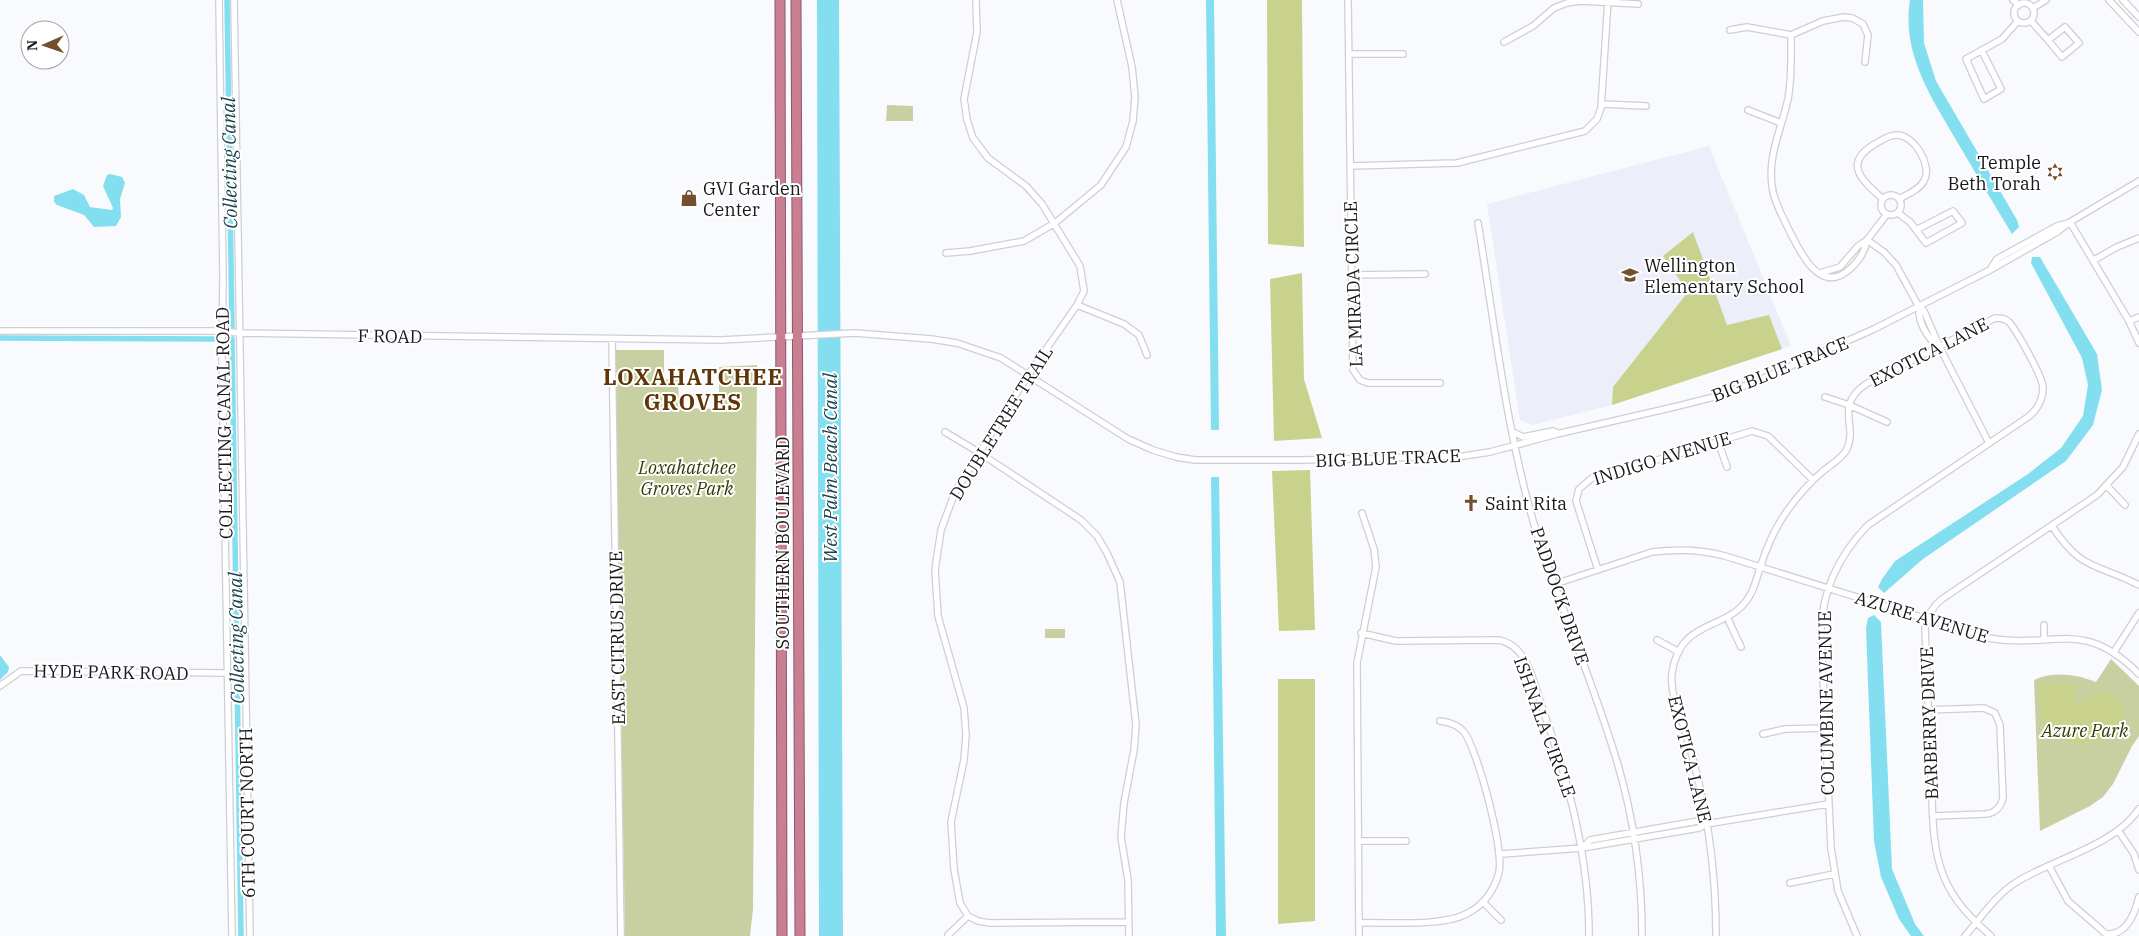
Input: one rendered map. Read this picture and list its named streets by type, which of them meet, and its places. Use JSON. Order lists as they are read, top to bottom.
{
  "streets": {
    "highway": ["SOUTHERN BOULEVARD"],
    "street": [
      "LA MIRADA CIRCLE",
      "F ROAD",
      "EXOTICA LANE",
      "BIG BLUE TRACE",
      "COLLECTING CANAL ROAD",
      "DOUBLETREE TRAIL",
      "INDIGO AVENUE",
      "PADDOCK DRIVE",
      "AZURE AVENUE",
      "EAST CITRUS DRIVE",
      "HYDE PARK ROAD",
      "COLUMBINE AVENUE",
      "BARBERRY DRIVE",
      "ISHNALA CIRCLE",
      "6TH COURT NORTH"
    ]
  },
  "crossings": [
    ["F ROAD", "BIG BLUE TRACE"],
    ["F ROAD", "COLLECTING CANAL ROAD"],
    ["F ROAD", "SOUTHERN BOULEVARD"],
    ["F ROAD", "EAST CITRUS DRIVE"],
    ["F ROAD", "6TH COURT NORTH"],
    ["EXOTICA LANE", "INDIGO AVENUE"],
    ["EXOTICA LANE", "AZURE AVENUE"],
    ["EXOTICA LANE", "COLUMBINE AVENUE"],
    ["BIG BLUE TRACE", "DOUBLETREE TRAIL"],
    ["BIG BLUE TRACE", "SOUTHERN BOULEVARD"],
    ["BIG BLUE TRACE", "PADDOCK DRIVE"],
    ["COLLECTING CANAL ROAD", "HYDE PARK ROAD"],
    ["INDIGO AVENUE", "AZURE AVENUE"],
    ["PADDOCK DRIVE", "AZURE AVENUE"],
    ["AZURE AVENUE", "COLUMBINE AVENUE"],
    ["AZURE AVENUE", "BARBERRY DRIVE"]
  ],
  "districts": ["LOXAHATCHEE GROVES"],
  "water": ["Collecting Canal", "West Palm Beach Canal"],
  "parks": ["Loxahatchee Groves Park", "Azure Park"],
  "places": {
    "synagogue": ["Temple Beth Torah"],
    "shop": ["GVI Garden Center"],
    "school or university": ["Wellington Elementary School"],
    "church": ["Saint Rita"]
  },
  "north": "left"
}
